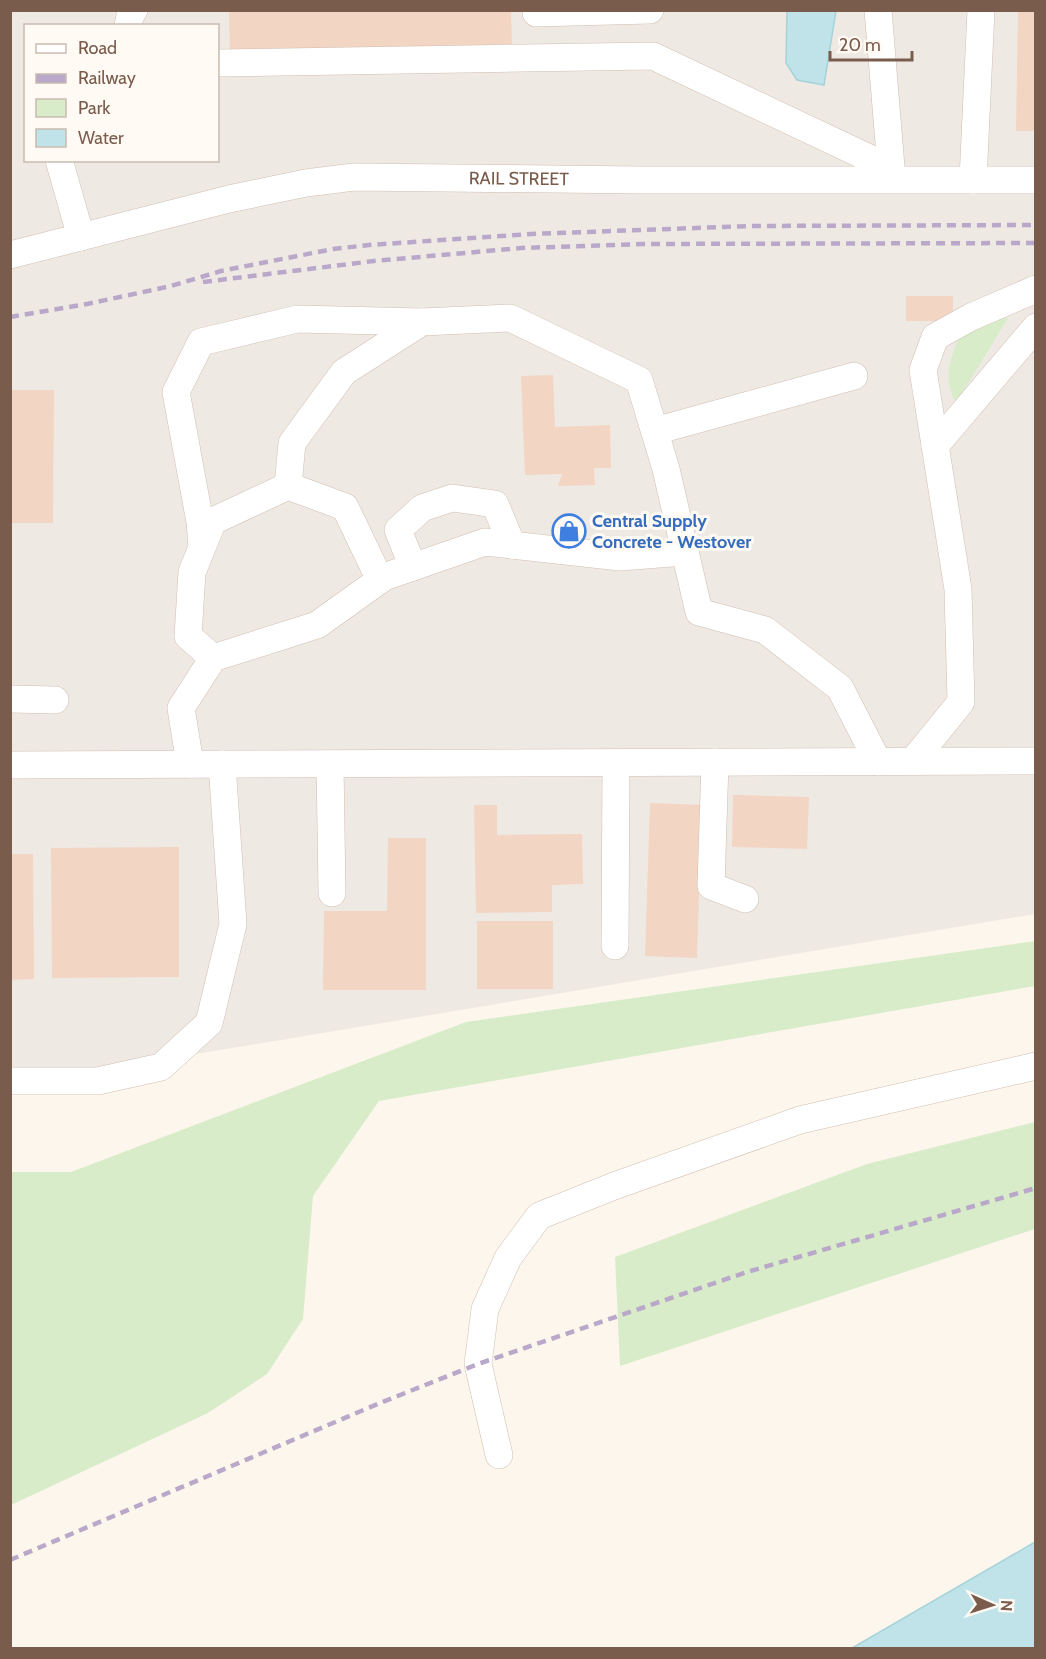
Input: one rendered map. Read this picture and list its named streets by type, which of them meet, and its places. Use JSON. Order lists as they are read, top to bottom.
{
  "streets": {
    "street": ["RAIL STREET"]
  },
  "places": {
    "shop": ["Central Supply Concrete - Westover"]
  },
  "legend": [
    "Road",
    "Railway",
    "Park",
    "Water"
  ],
  "scale_bar": "20 m",
  "north": "right"
}
